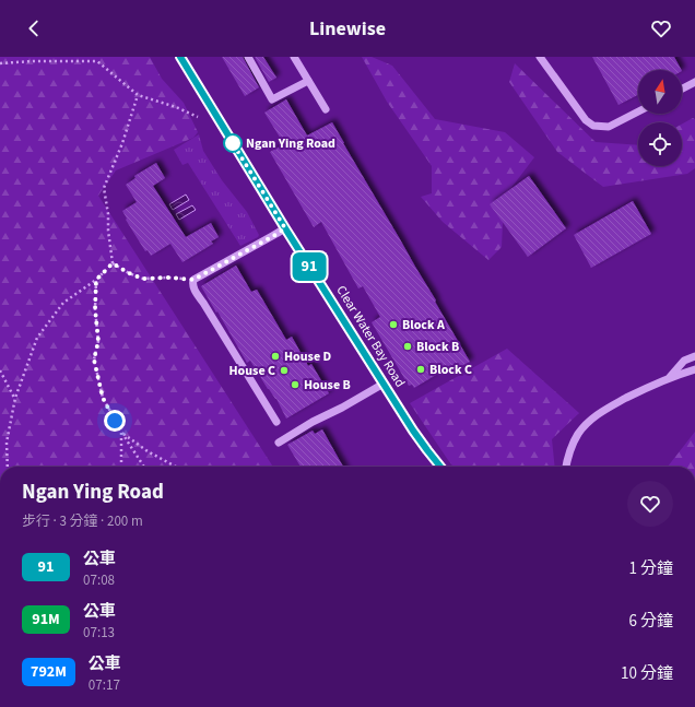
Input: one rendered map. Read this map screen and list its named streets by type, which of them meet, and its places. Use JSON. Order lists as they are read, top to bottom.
{
  "streets": {
    "main road": ["Clear Water Bay Road"]
  },
  "places": [
    "Ngan Ying Road",
    "Block A",
    "Block B",
    "House D",
    "Block C",
    "House C",
    "House B"
  ],
  "lines": ["bus line 91"],
  "north": "top",
  "page": {
    "header": "Linewise",
    "on_map": "91",
    "heading": ["Ngan Ying Road", "步行 · 3 分鐘 · 200 m"],
    "list": [
      {
        "mark": "91",
        "name": "公車",
        "note": "07:08",
        "value": "1 分鐘"
      },
      {
        "mark": "91M",
        "name": "公車",
        "note": "07:13",
        "value": "6 分鐘"
      },
      {
        "mark": "792M",
        "name": "公車",
        "note": "07:17",
        "value": "10 分鐘"
      }
    ]
  }
}
